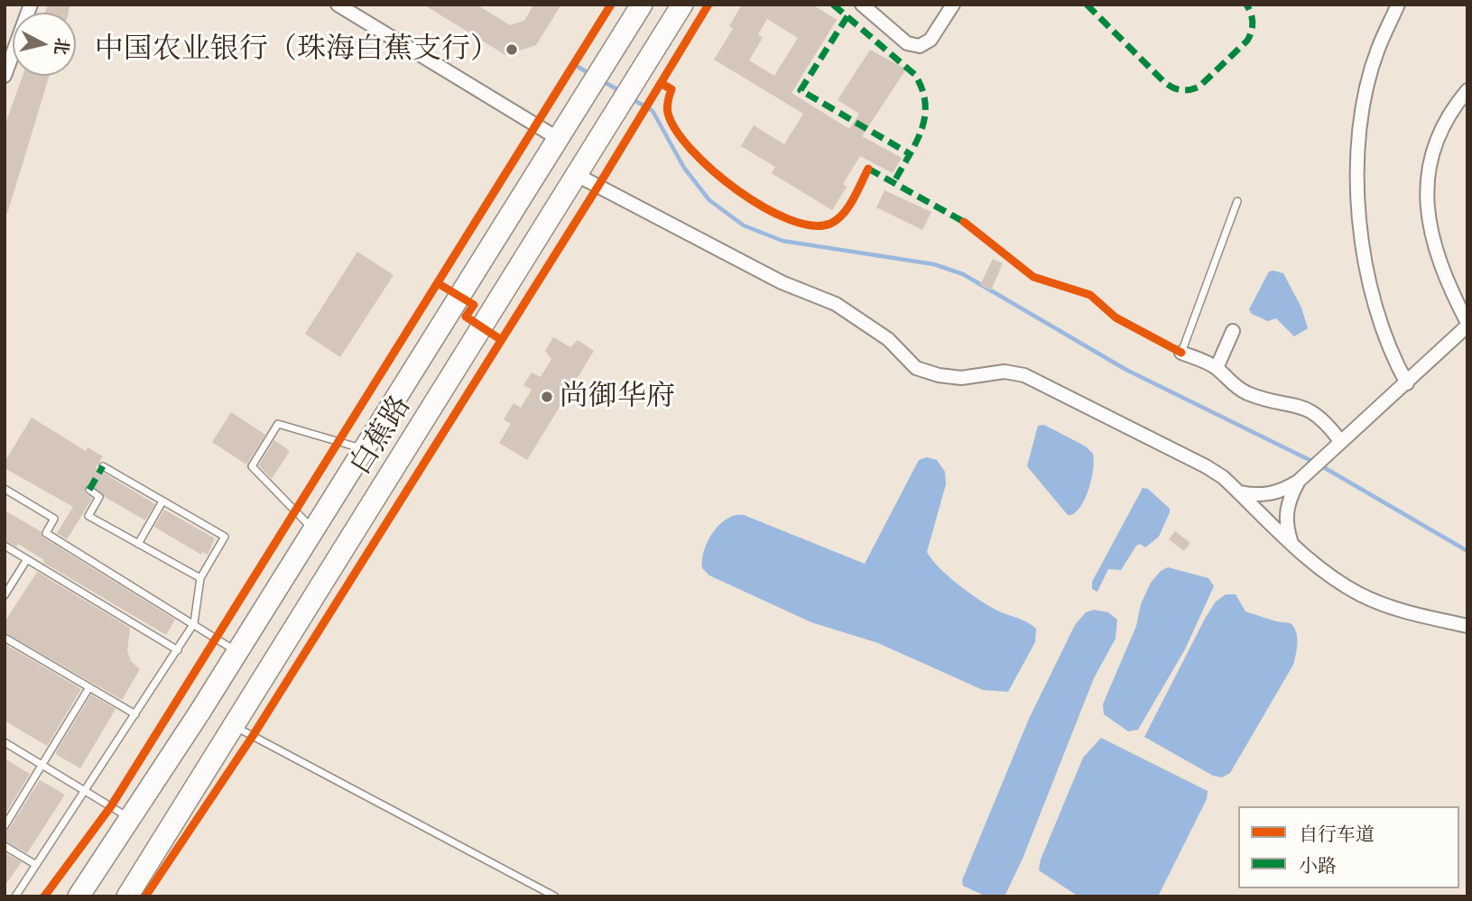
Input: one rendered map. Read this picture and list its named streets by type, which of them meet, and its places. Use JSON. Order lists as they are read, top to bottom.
{
  "streets": {
    "main road": ["白蕉路"]
  },
  "places": ["中国农业银行（珠海白蕉支行）", "尚御华府"],
  "legend": ["自行车道", "小路"],
  "north": "right"
}
